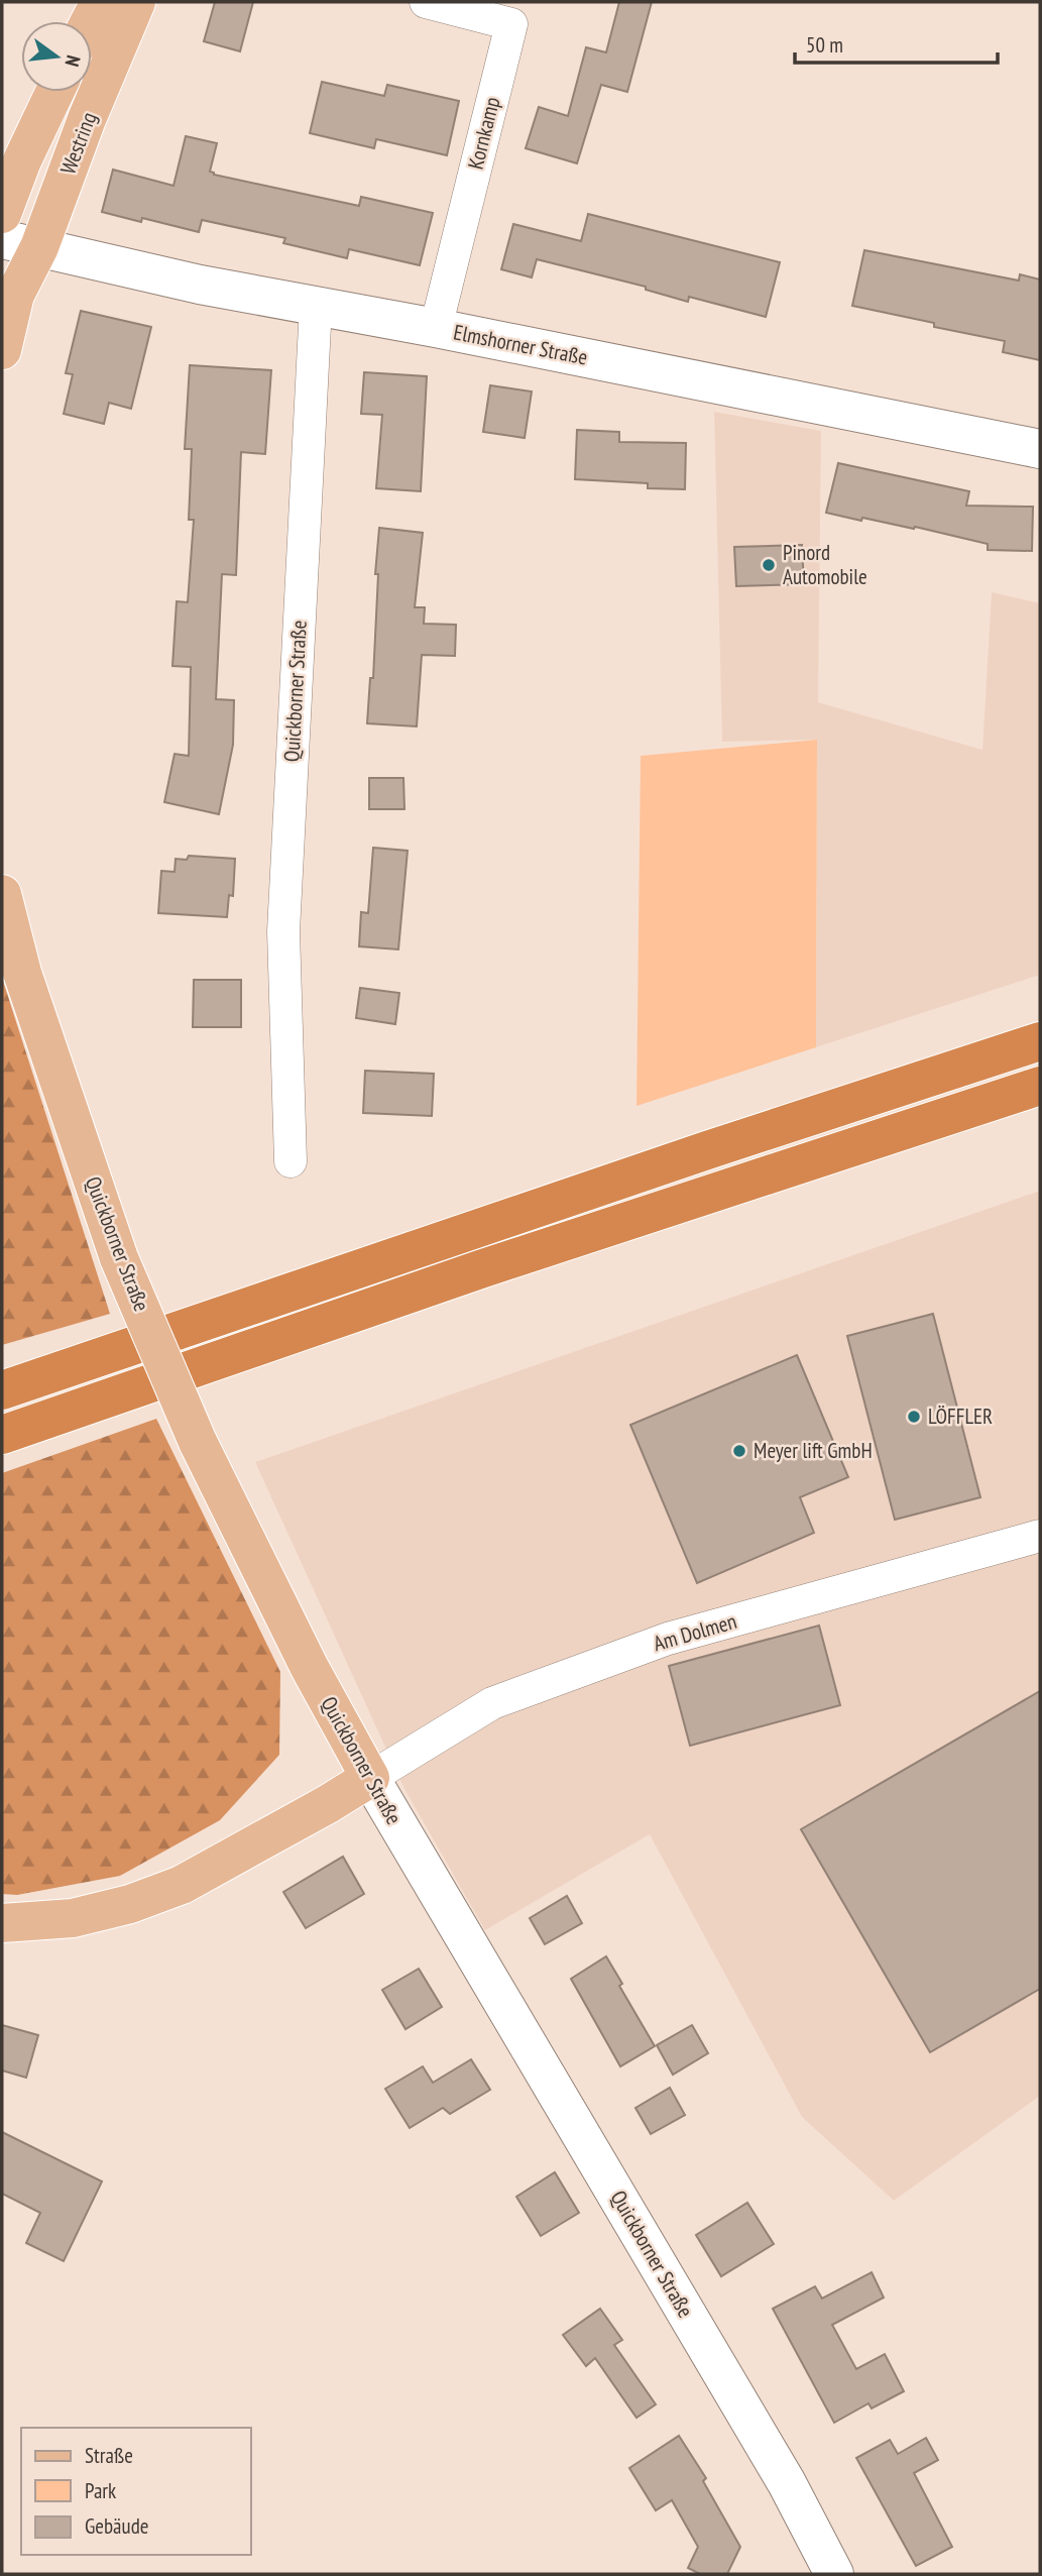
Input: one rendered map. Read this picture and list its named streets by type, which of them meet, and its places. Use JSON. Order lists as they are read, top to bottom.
{
  "streets": {
    "main road": ["Westring", "Quickborner Straße"],
    "street": ["Kornkamp", "Elmshorner Straße", "Am Dolmen"]
  },
  "crossings": [
    ["Kornkamp", "Elmshorner Straße"],
    ["Westring", "Elmshorner Straße"],
    ["Elmshorner Straße", "Quickborner Straße"],
    ["Quickborner Straße", "Am Dolmen"]
  ],
  "places": ["Pinord Automobile", "LÖFFLER", "Meyer lift GmbH"],
  "legend": ["Straße", "Park", "Gebäude"],
  "scale_bar": "50 m",
  "north": "right"
}
